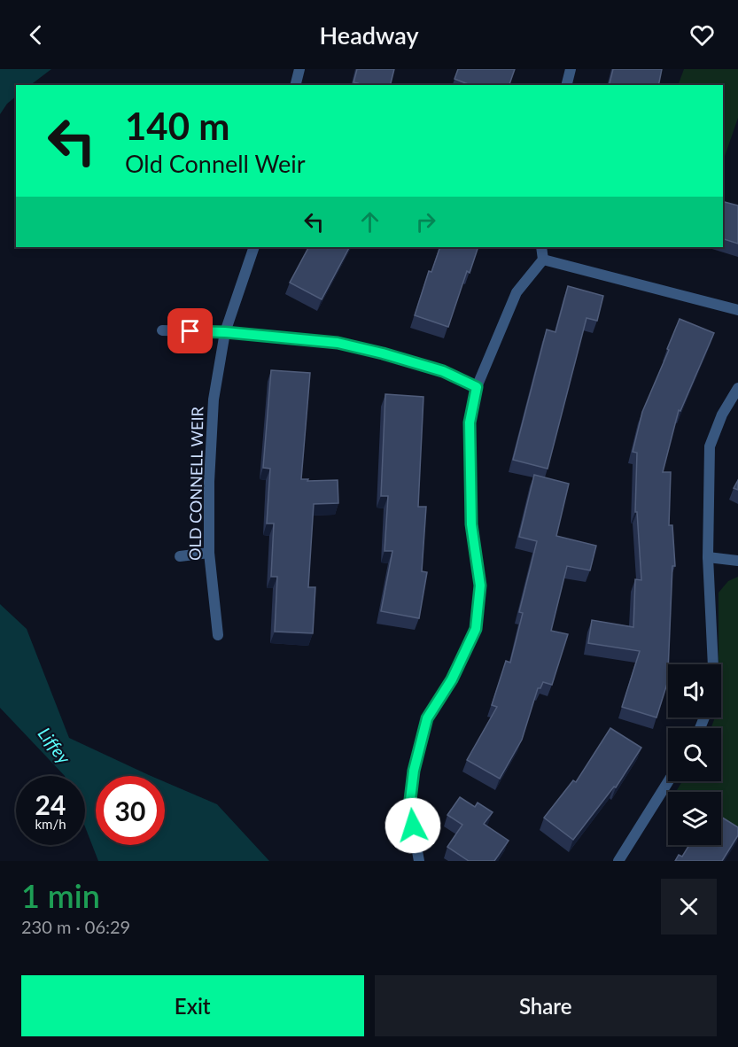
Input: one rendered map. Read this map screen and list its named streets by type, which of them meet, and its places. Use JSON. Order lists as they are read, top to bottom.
{
  "streets": {
    "street": ["OLD CONNELL WEIR"]
  },
  "water": ["Liffey"],
  "page": {
    "header": "Headway",
    "turn": ["140 m", "Old Connell Weir"],
    "speed": "24 km/h",
    "limit": "30",
    "heading": ["1 min", "230 m · 06:29"],
    "buttons": ["Exit", "Share"]
  }
}
